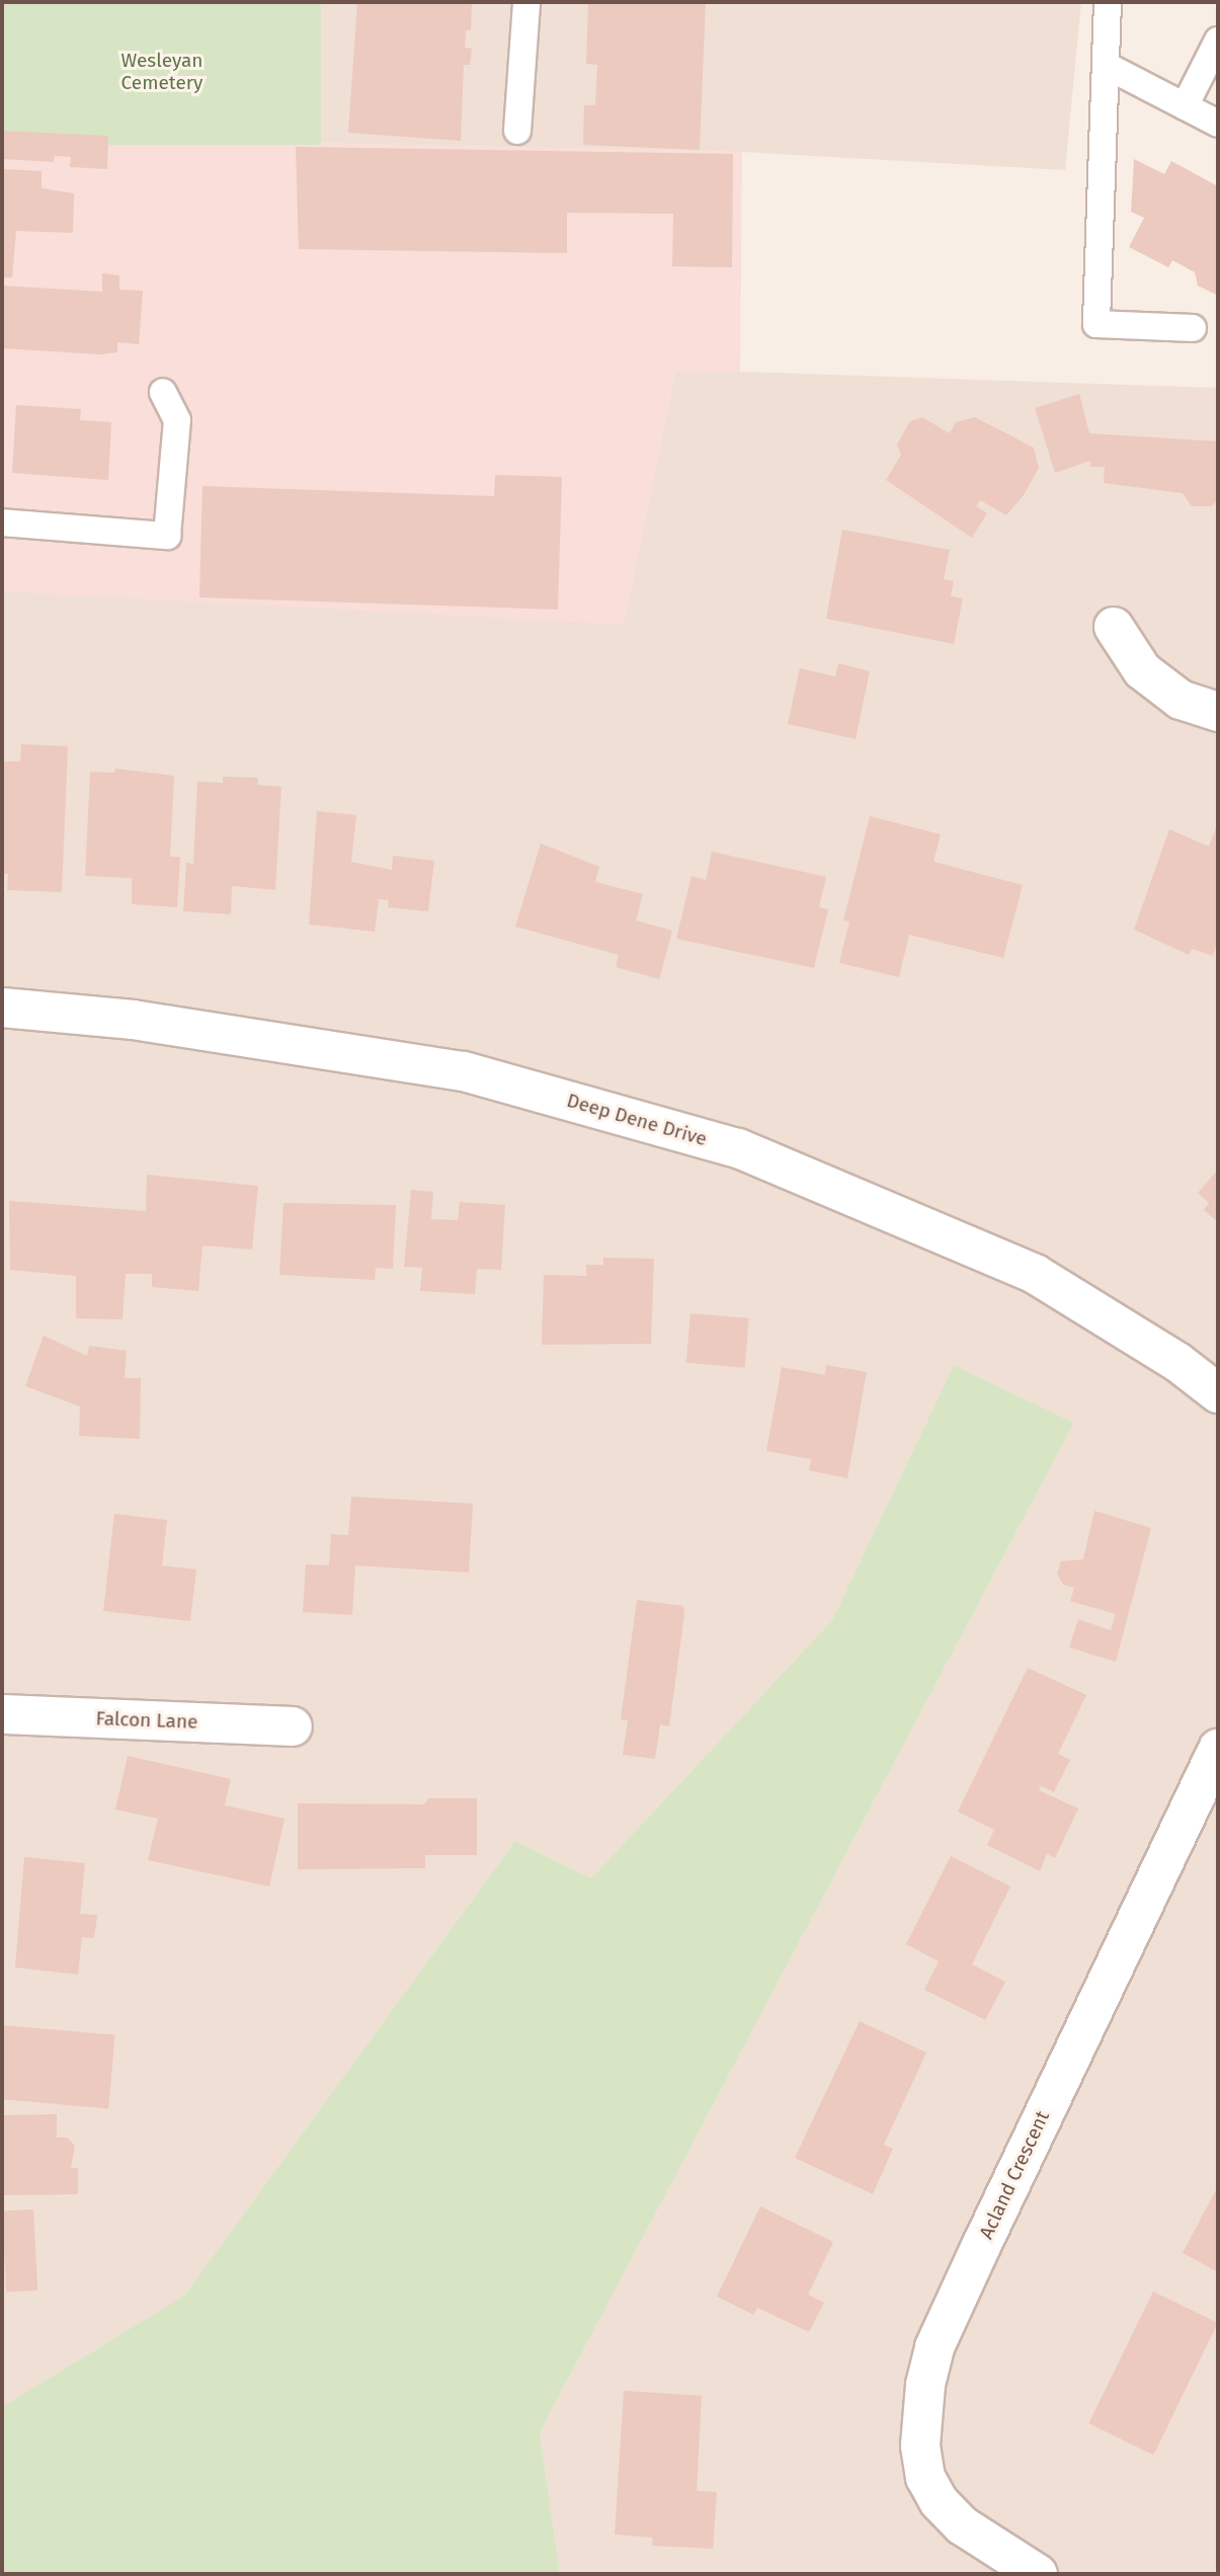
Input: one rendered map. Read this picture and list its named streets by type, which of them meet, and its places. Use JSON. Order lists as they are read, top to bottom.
{
  "streets": {
    "street": ["Deep Dene Drive", "Falcon Lane", "Acland Crescent"]
  },
  "parks": ["Wesleyan Cemetery"]
}
